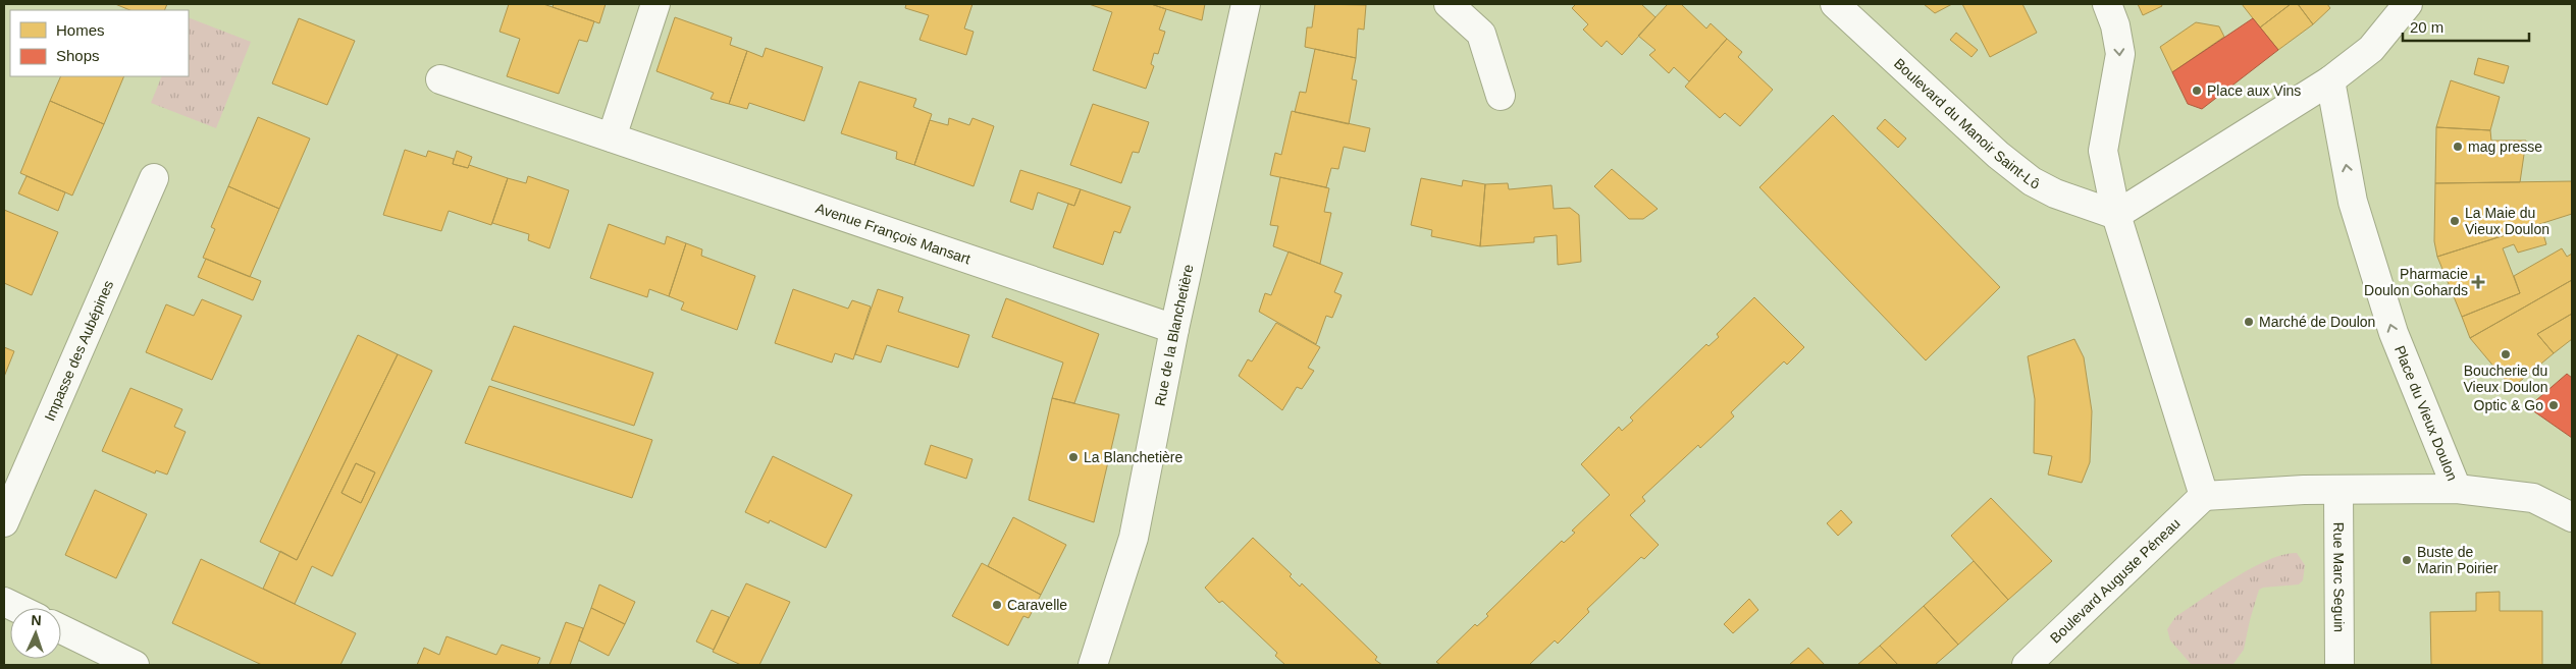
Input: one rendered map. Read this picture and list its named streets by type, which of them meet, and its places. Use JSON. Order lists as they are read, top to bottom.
{
  "streets": {
    "street": [
      "Boulevard du Manoir Saint-Lô",
      "Avenue François Mansart",
      "Rue de la Blanchetière",
      "Impasse des Aubépines",
      "Place du Vieux Doulon",
      "Rue Marc Seguin",
      "Boulevard Auguste Péneau"
    ]
  },
  "crossings": [
    ["Avenue François Mansart", "Rue de la Blanchetière"],
    ["Place du Vieux Doulon", "Rue Marc Seguin"],
    ["Place du Vieux Doulon", "Boulevard Auguste Péneau"]
  ],
  "places": {
    "other": [
      "Place aux Vins",
      "mag presse",
      "La Maie du Vieux Doulon",
      "Marché de Doulon",
      "Boucherie du Vieux Doulon",
      "Optic & Go",
      "La Blanchetière",
      "Buste de Marin Poirier",
      "Caravelle"
    ],
    "health": ["Pharmacie Doulon Gohards"]
  },
  "legend": ["Homes", "Shops"],
  "scale_bar": "20 m",
  "north": "top"
}
